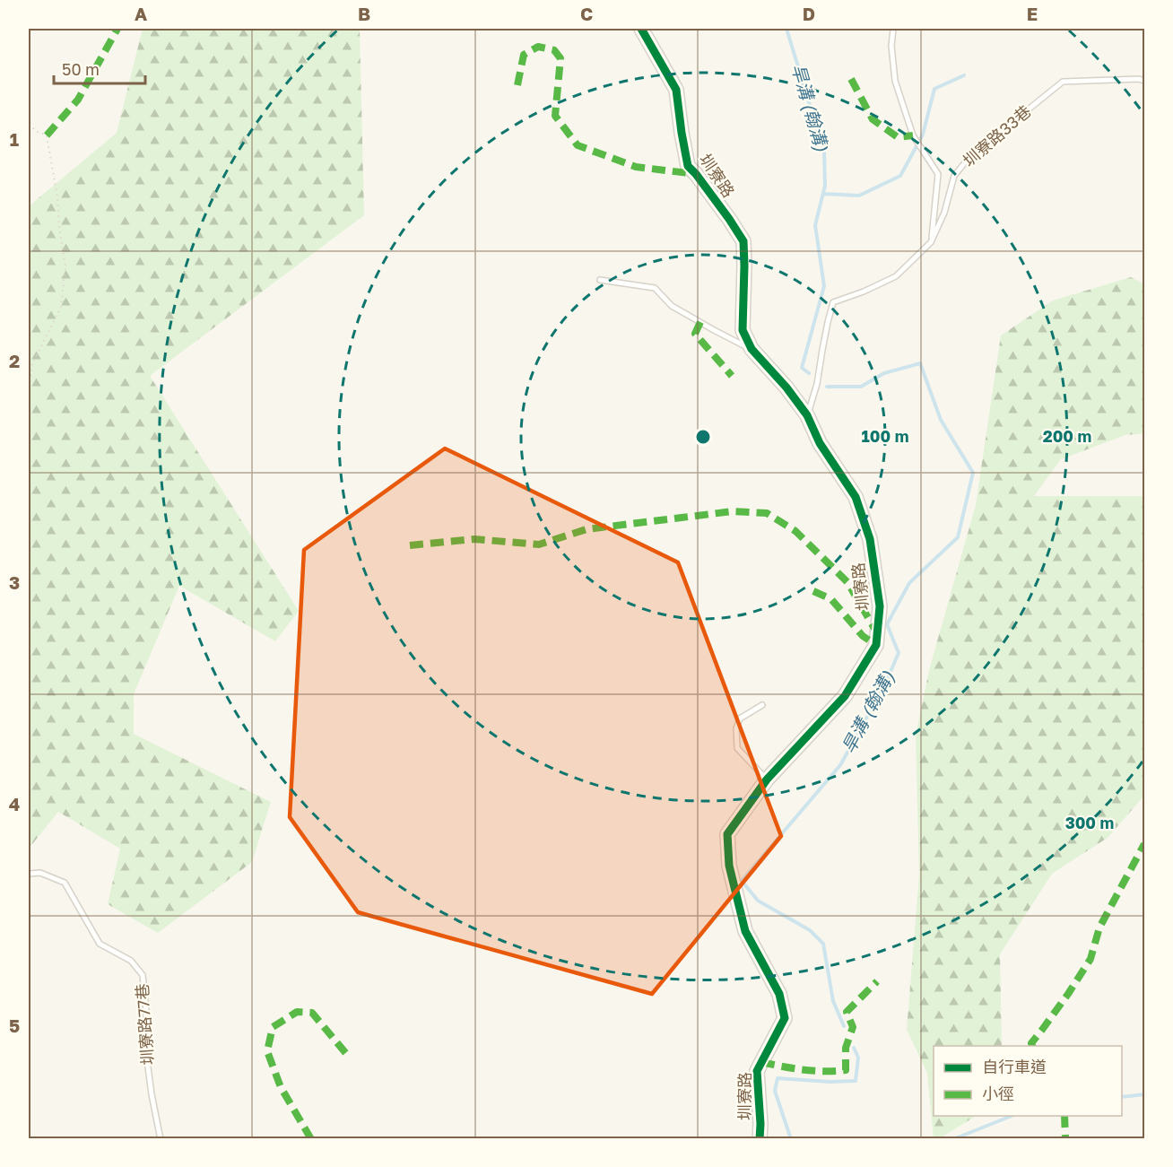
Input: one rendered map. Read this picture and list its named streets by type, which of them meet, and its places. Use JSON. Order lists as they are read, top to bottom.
{
  "streets": {
    "street": ["圳寮路"],
    "lane": ["圳寮路33巷", "圳寮路77巷"]
  },
  "crossings": [
    ["圳寮路33巷", "圳寮路"]
  ],
  "water": ["旱溝 (翰溝)"],
  "legend": ["自行車道", "小徑"],
  "scale_bar": "50 m",
  "grid": {
    "columns": [
      "A",
      "B",
      "C",
      "D",
      "E"
    ],
    "rows": [
      "1",
      "2",
      "3",
      "4",
      "5"
    ]
  },
  "rings": ["100 m", "200 m", "300 m"]
}
